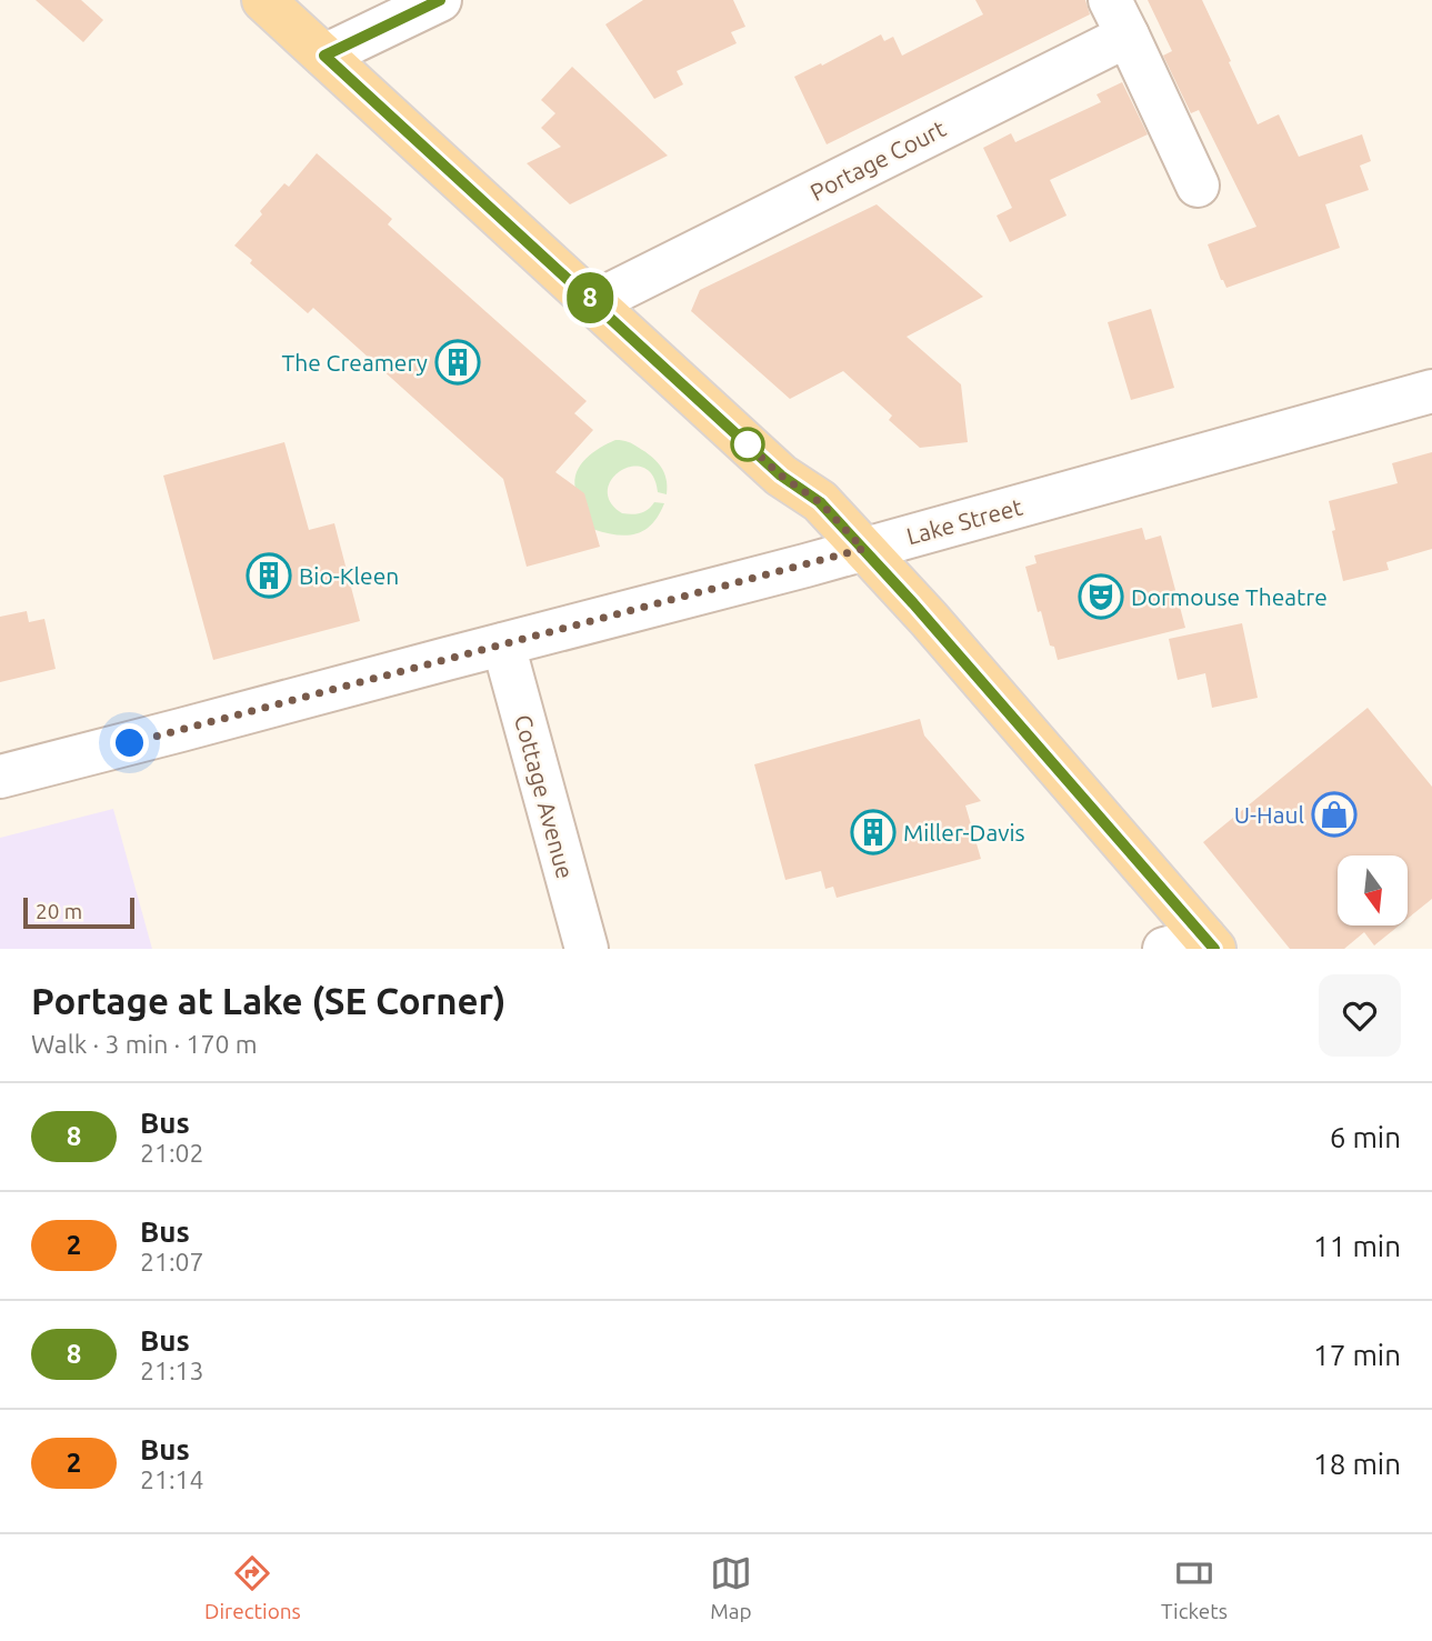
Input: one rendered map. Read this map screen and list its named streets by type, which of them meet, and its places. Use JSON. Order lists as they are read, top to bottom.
{
  "streets": {
    "street": ["Portage Court", "Lake Street", "Cottage Avenue"]
  },
  "crossings": [
    ["Lake Street", "Cottage Avenue"]
  ],
  "places": {
    "building": ["The Creamery", "Bio-Kleen", "Miller-Davis"],
    "theatre": ["Dormouse Theatre"],
    "shop": ["U-Haul"]
  },
  "lines": ["bus line 8"],
  "scale_bar": "20 m",
  "north": "bottom",
  "page": {
    "on_map": "8",
    "scale": "20 m",
    "heading": ["Portage at Lake (SE Corner)", "Walk · 3 min · 170 m"],
    "list": [
      {
        "mark": "8",
        "name": "Bus",
        "note": "21:02",
        "value": "6 min"
      },
      {
        "mark": "2",
        "name": "Bus",
        "note": "21:07",
        "value": "11 min"
      },
      {
        "mark": "8",
        "name": "Bus",
        "note": "21:13",
        "value": "17 min"
      },
      {
        "mark": "2",
        "name": "Bus",
        "note": "21:14",
        "value": "18 min"
      }
    ],
    "tabs": ["Directions", "Map", "Tickets"]
  }
}
